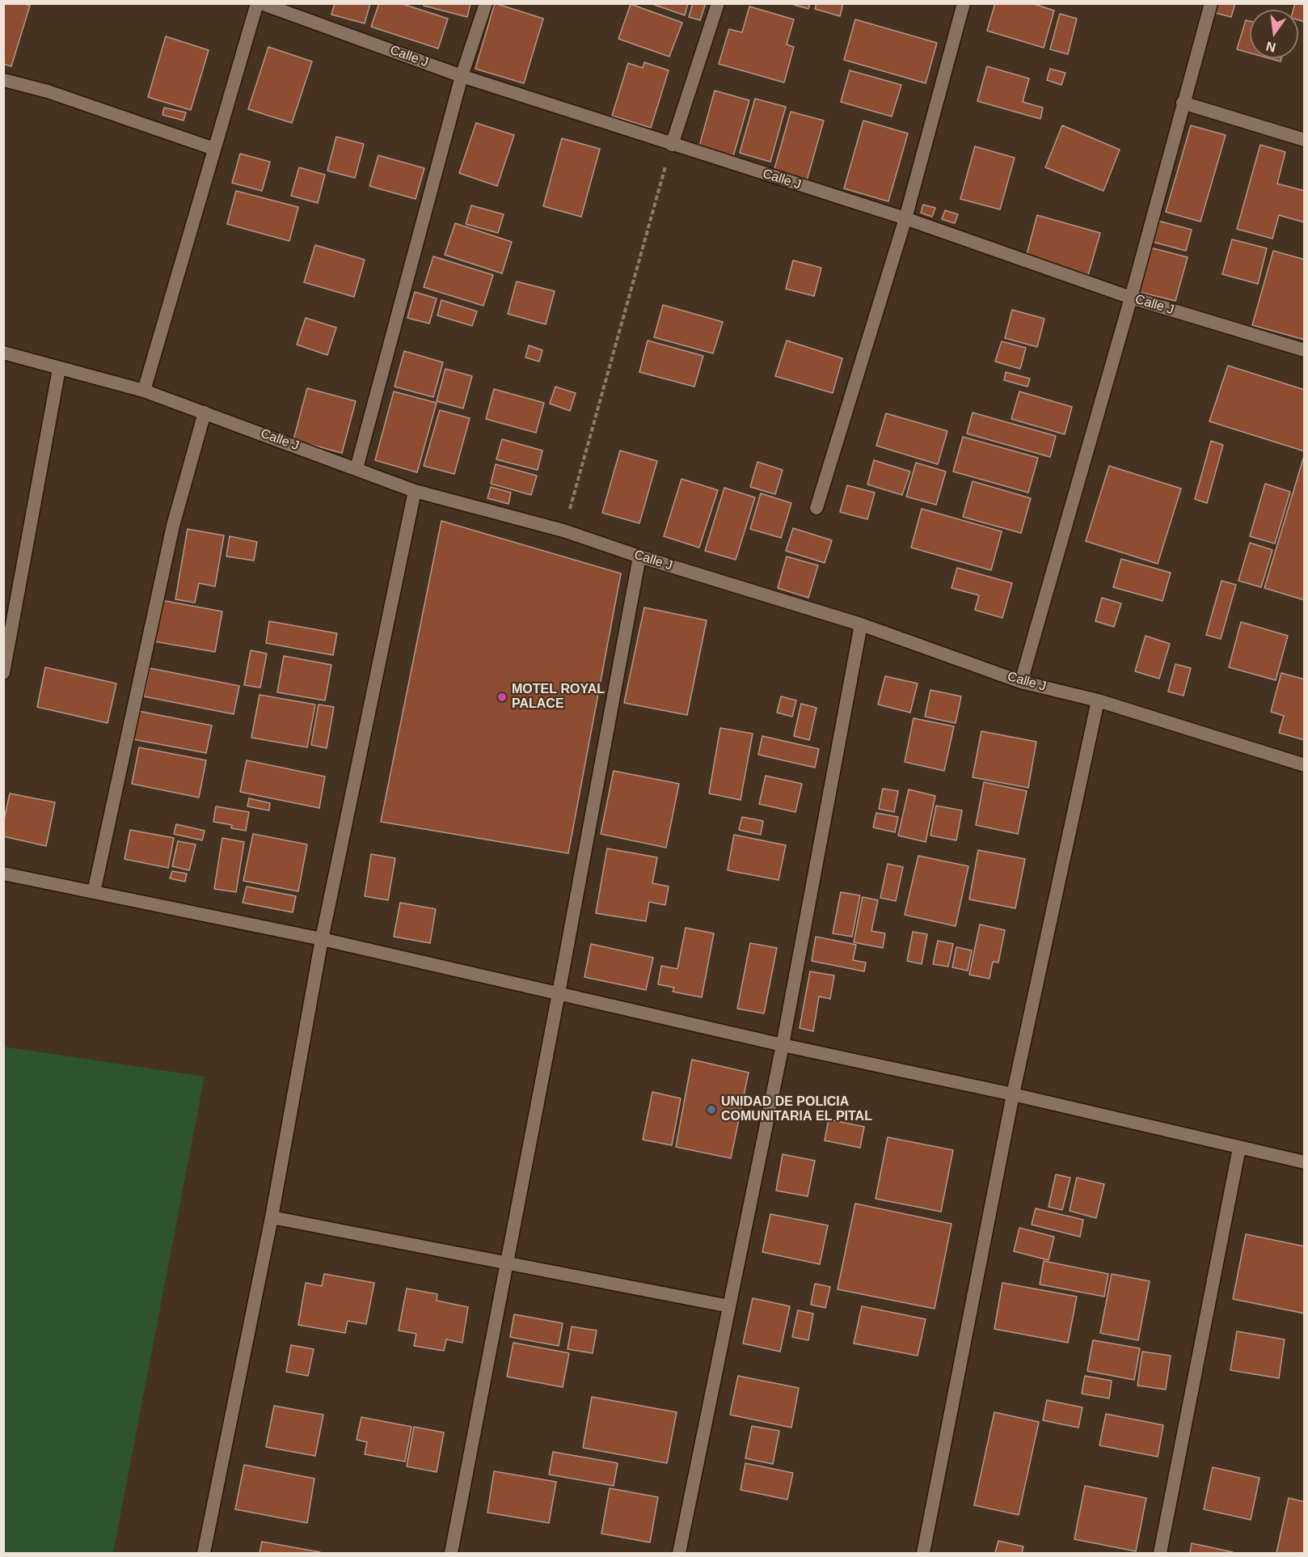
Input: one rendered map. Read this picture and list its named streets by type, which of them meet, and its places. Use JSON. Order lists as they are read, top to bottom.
{
  "streets": {
    "street": ["Calle J"]
  },
  "places": ["MOTEL ROYAL PALACE", "UNIDAD DE POLICIA COMUNITARIA EL PITAL"],
  "north": "bottom"
}
